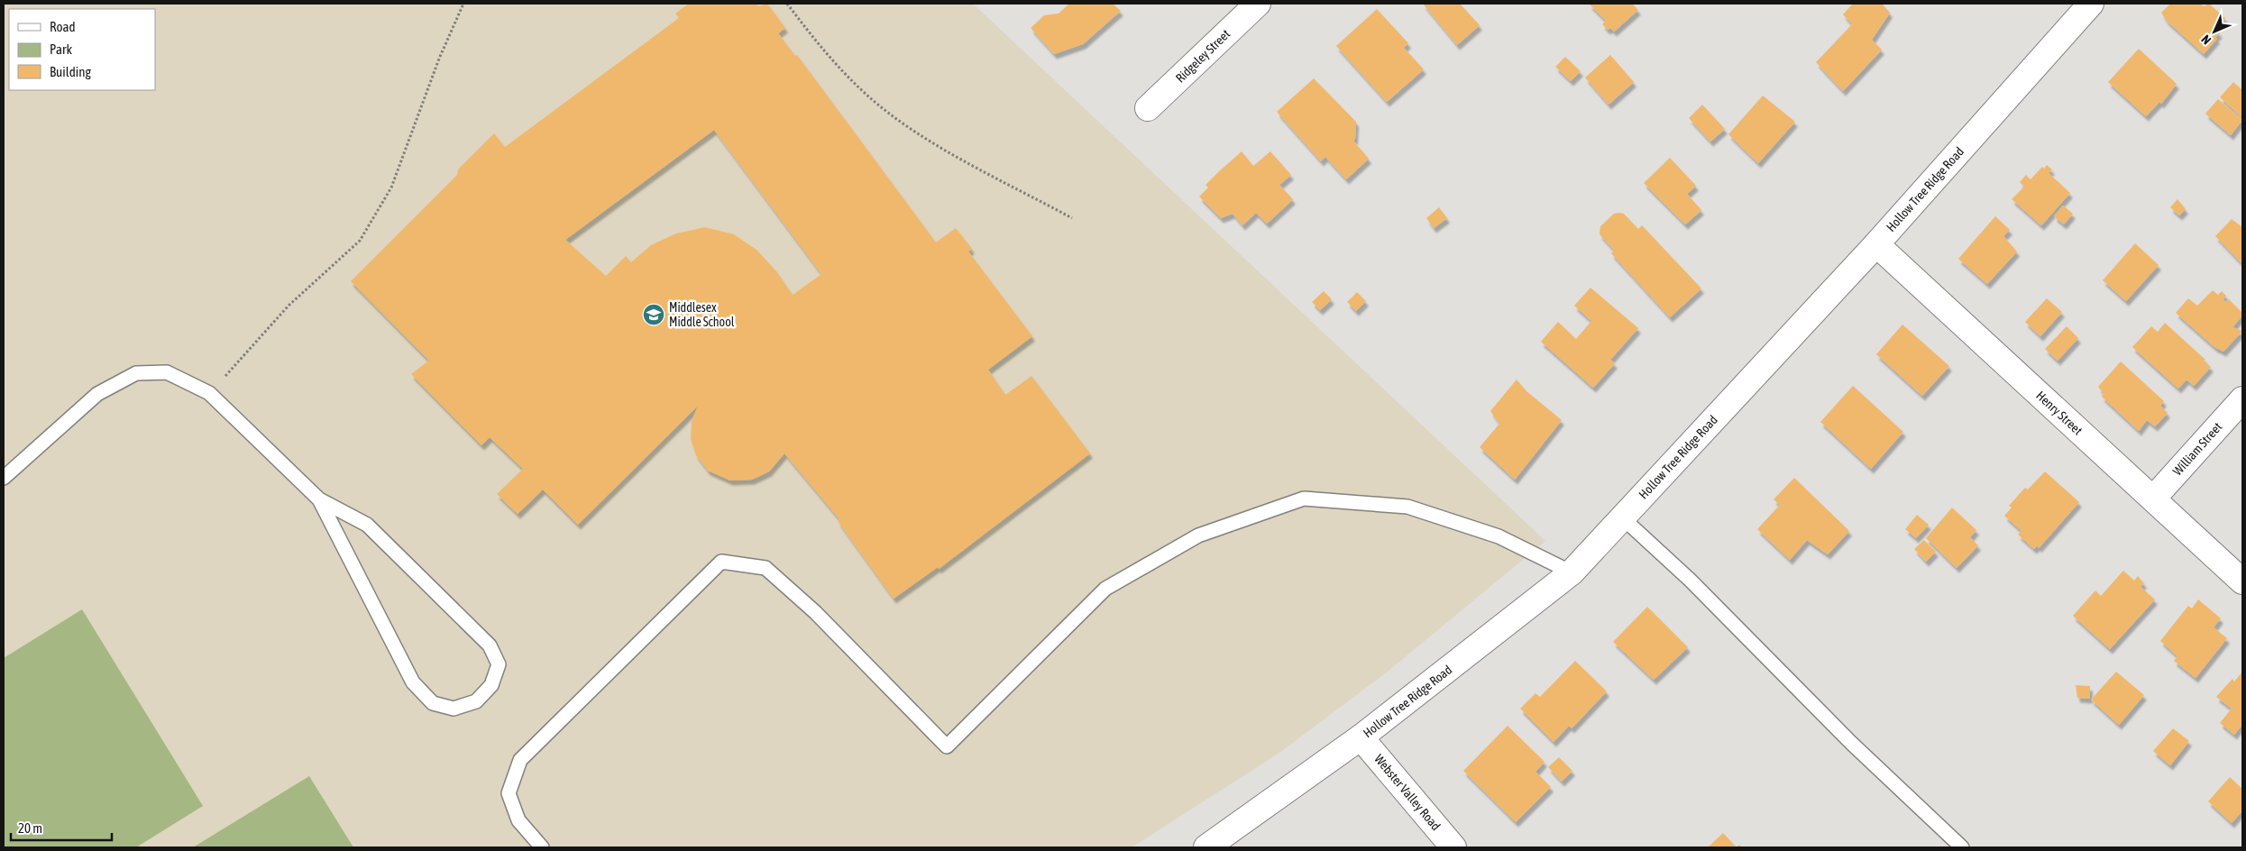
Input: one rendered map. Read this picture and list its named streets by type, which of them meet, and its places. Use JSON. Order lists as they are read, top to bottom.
{
  "streets": {
    "main road": [
      "Ridgeley Street",
      "Hollow Tree Ridge Road",
      "Henry Street",
      "William Street",
      "Webster Valley Road"
    ]
  },
  "crossings": [
    ["Hollow Tree Ridge Road", "Henry Street"],
    ["Hollow Tree Ridge Road", "Webster Valley Road"],
    ["Henry Street", "William Street"]
  ],
  "places": {
    "school or university": ["Middlesex Middle School"]
  },
  "legend": ["Road", "Park", "Building"],
  "scale_bar": "20 m",
  "north": "bottom left"
}
